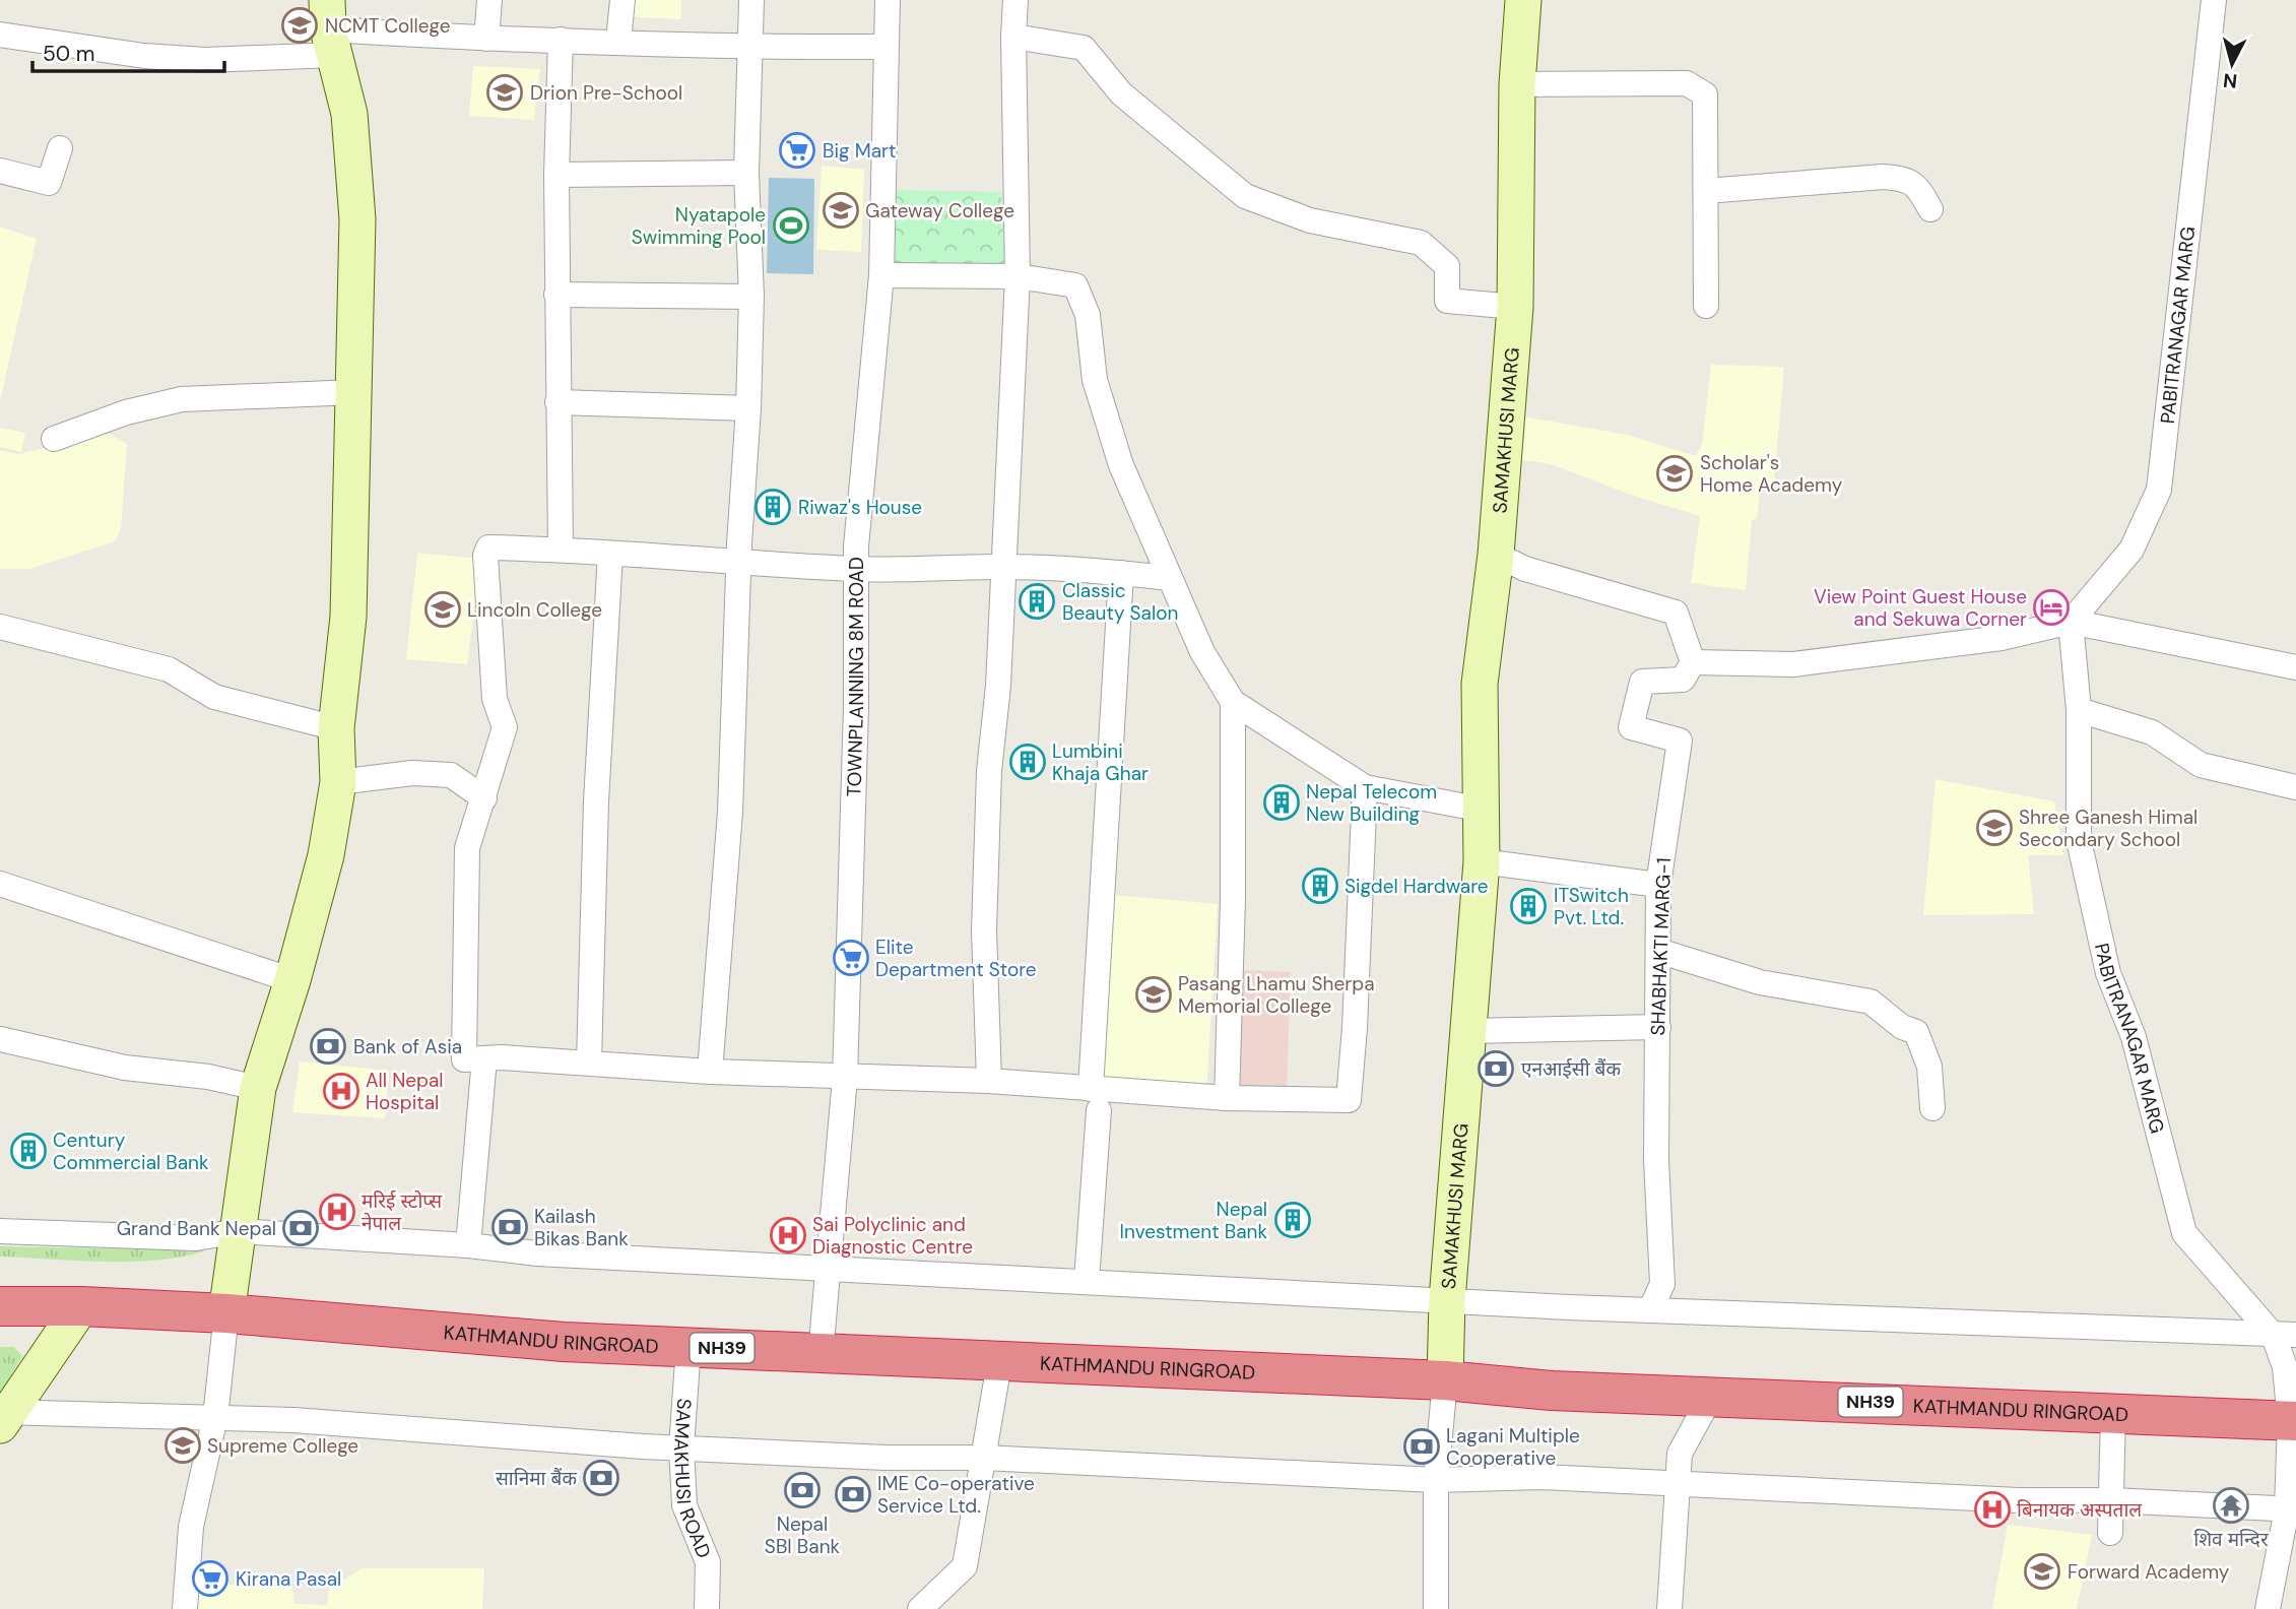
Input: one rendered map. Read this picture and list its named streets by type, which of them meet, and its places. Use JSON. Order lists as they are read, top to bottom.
{
  "streets": {
    "highway": ["KATHMANDU RINGROAD", "NH39"],
    "main road": ["SAMAKHUSI MARG"],
    "street": [
      "PABITRANAGAR MARG",
      "TOWNPLANNING 8M ROAD",
      "SHABHAKTI MARG-1",
      "SAMAKHUSI ROAD"
    ]
  },
  "crossings": [
    ["PABITRANAGAR MARG", "KATHMANDU RINGROAD"],
    ["SAMAKHUSI MARG", "KATHMANDU RINGROAD"],
    ["TOWNPLANNING 8M ROAD", "KATHMANDU RINGROAD"],
    ["KATHMANDU RINGROAD", "SAMAKHUSI ROAD"]
  ],
  "places": {
    "school or university": [
      "NCMT College",
      "Drion Pre-School",
      "Gateway College",
      "Scholar's Home Academy",
      "Lincoln College",
      "Shree Ganesh Himal Secondary School",
      "Pasang Lhamu Sherpa Memorial College",
      "Supreme College",
      "Forward Academy"
    ],
    "supermarket": ["Big Mart", "Elite Department Store", "Kirana Pasal"],
    "sports": ["Nyatapole Swimming Pool"],
    "building": [
      "Riwaz's House",
      "Classic Beauty Salon",
      "Lumbini Khaja Ghar",
      "Nepal Telecom New Building",
      "Sigdel Hardware",
      "ITSwitch Pvt. Ltd.",
      "Century Commercial Bank",
      "Nepal Investment Bank"
    ],
    "hotel": ["View Point Guest House and Sekuwa Corner"],
    "bank": [
      "Bank of Asia",
      "एनआईसी बैंक",
      "Kailash Bikas Bank",
      "Grand Bank Nepal",
      "Lagani Multiple Cooperative",
      "सानिमा बैंक",
      "Nepal SBI Bank",
      "IME Co-operative Service Ltd."
    ],
    "hospital": [
      "All Nepal Hospital",
      "मरिई स्टोप्स नेपाल",
      "Sai Polyclinic and Diagnostic Centre",
      "बिनायक अस्पताल"
    ],
    "temple": ["शिव मन्दिर"]
  },
  "scale_bar": "50 m",
  "north": "bottom"
}
